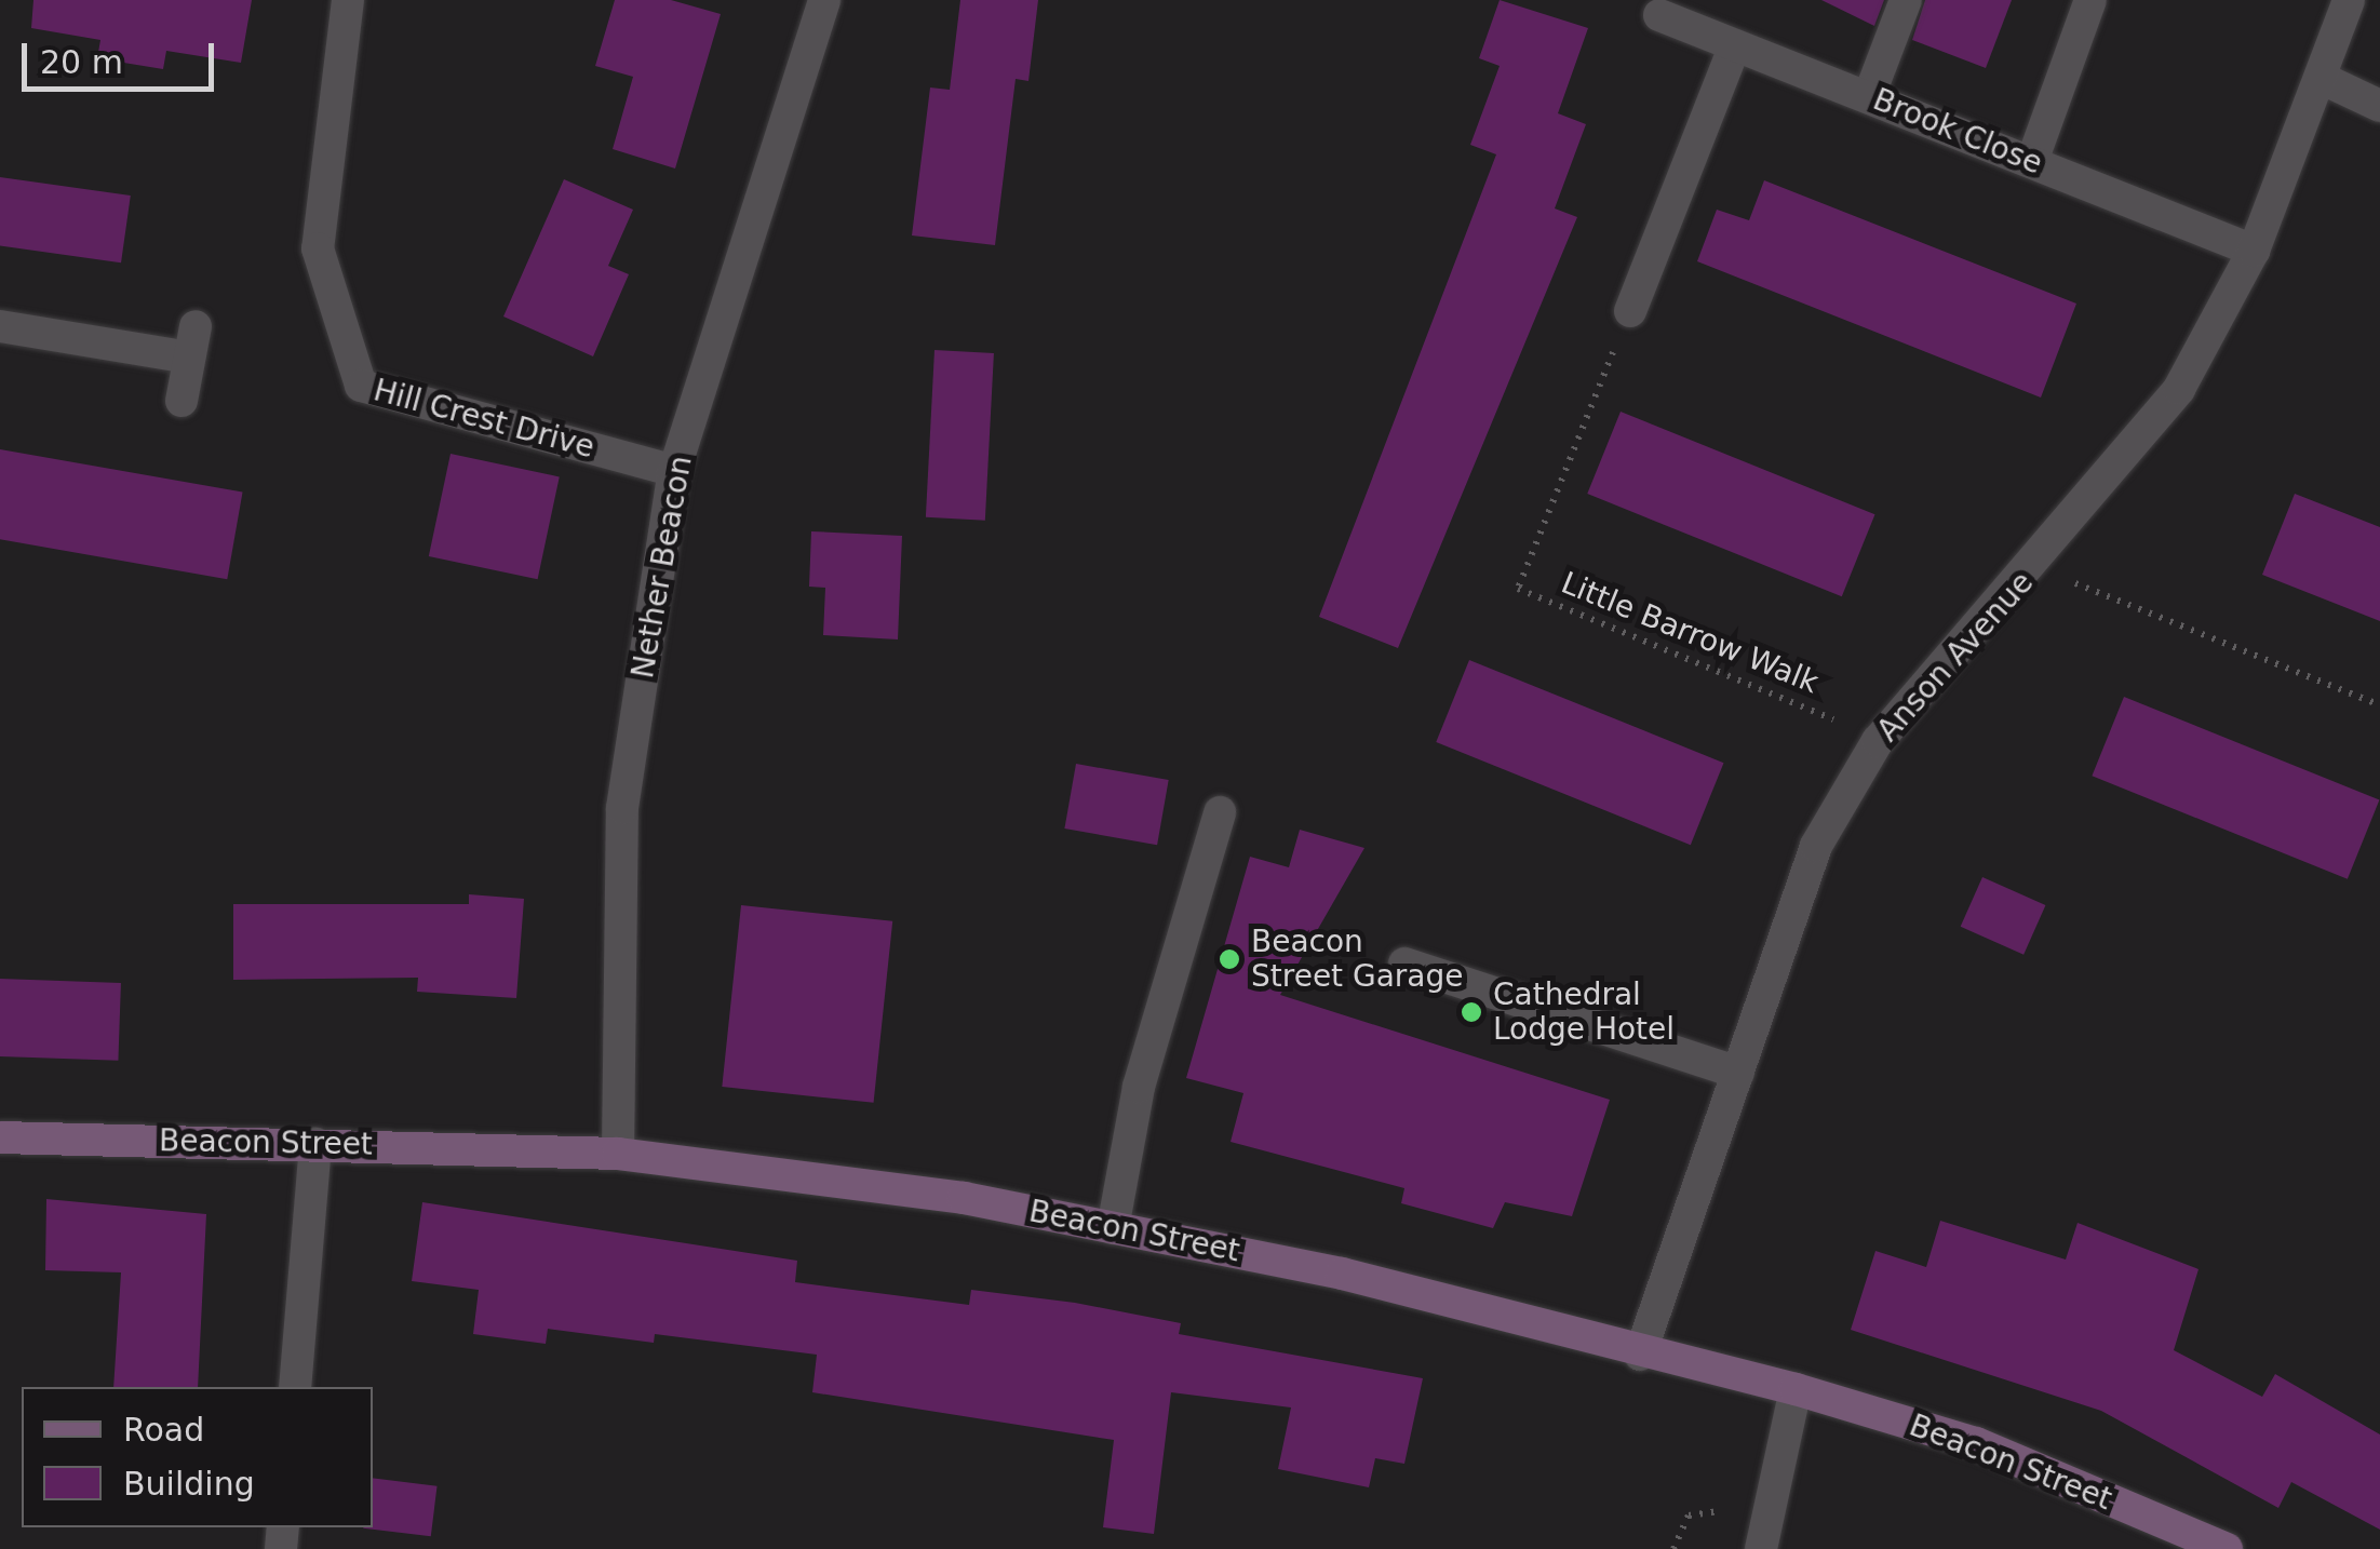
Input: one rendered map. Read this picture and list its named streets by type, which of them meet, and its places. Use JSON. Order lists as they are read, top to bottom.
{
  "streets": {
    "street": [
      "Brook Close",
      "Hill Crest Drive",
      "Nether Beacon",
      "Anson Avenue",
      "Beacon Street"
    ],
    "path": ["Little Barrow Walk"]
  },
  "crossings": [
    ["Brook Close", "Anson Avenue"],
    ["Hill Crest Drive", "Nether Beacon"],
    ["Nether Beacon", "Beacon Street"],
    ["Little Barrow Walk", "Anson Avenue"],
    ["Anson Avenue", "Beacon Street"]
  ],
  "places": ["Beacon Street Garage", "Cathedral Lodge Hotel"],
  "legend": ["Road", "Building"],
  "scale_bar": "20 m"
}
